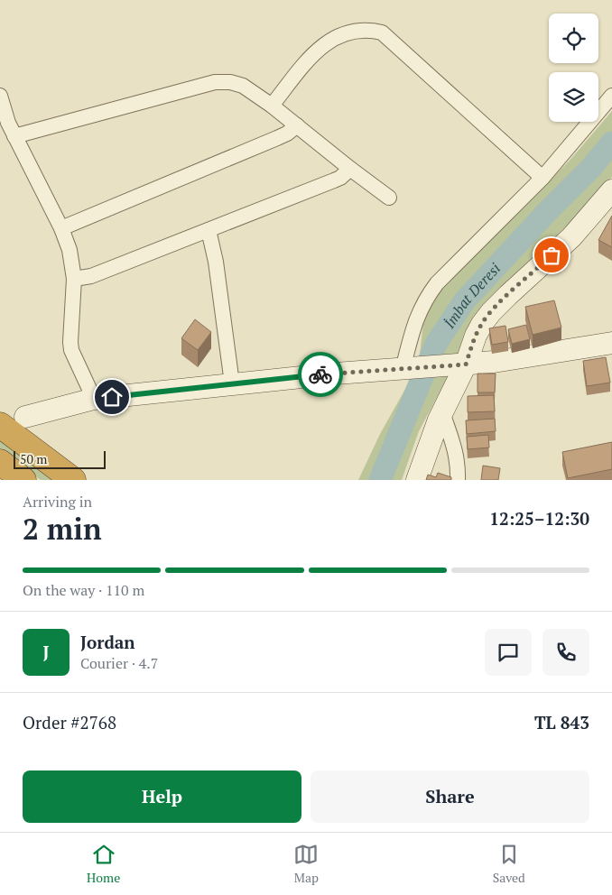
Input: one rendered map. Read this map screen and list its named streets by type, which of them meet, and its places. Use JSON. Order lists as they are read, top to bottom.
{
  "water": ["İmbat Deresi"],
  "scale_bar": "50 m",
  "page": {
    "scale": "50 m",
    "heading": ["2 min", "Arriving in", "12:25–12:30"],
    "panel": [
      "Jordan",
      "Courier · 4.7",
      "Order #2768",
      "TL 843"
    ],
    "bar": "On the way · 110 m",
    "round": "J",
    "buttons": ["Help", "Share"],
    "tabs": ["Home", "Map", "Saved"]
  }
}
